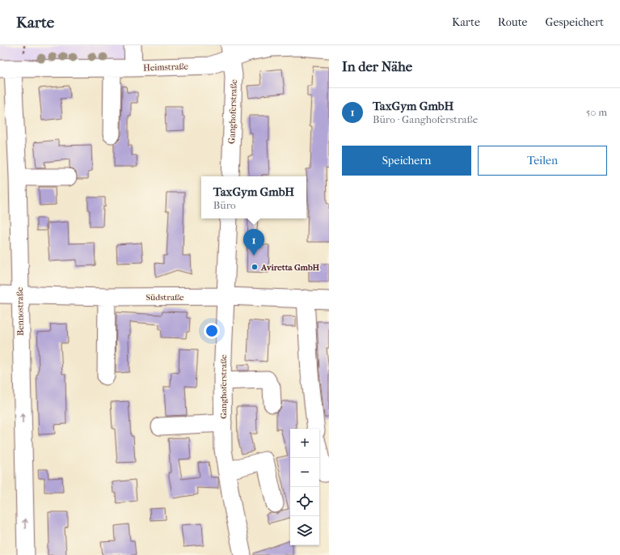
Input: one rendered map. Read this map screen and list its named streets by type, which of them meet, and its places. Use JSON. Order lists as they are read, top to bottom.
{
  "streets": {
    "street": [
      "Heimstraße",
      "Ganghoferstraße",
      "Südstraße",
      "Bennostraße"
    ]
  },
  "crossings": [
    ["Heimstraße", "Ganghoferstraße"],
    ["Heimstraße", "Bennostraße"],
    ["Ganghoferstraße", "Südstraße"],
    ["Südstraße", "Bennostraße"]
  ],
  "places": ["Aviretta GmbH"],
  "page": {
    "header": "Karte",
    "nav": ["Karte", "Route", "Gespeichert"],
    "heading": "In der Nähe",
    "list": [
      {
        "mark": "1",
        "name": "TaxGym GmbH",
        "note": "Büro · Ganghoferstraße",
        "value": "50 m"
      }
    ],
    "buttons": ["Speichern", "Teilen"],
    "popup": ["TaxGym GmbH", "Büro"],
    "pins": "1",
    "map_buttons": ["+", "−"]
  }
}
